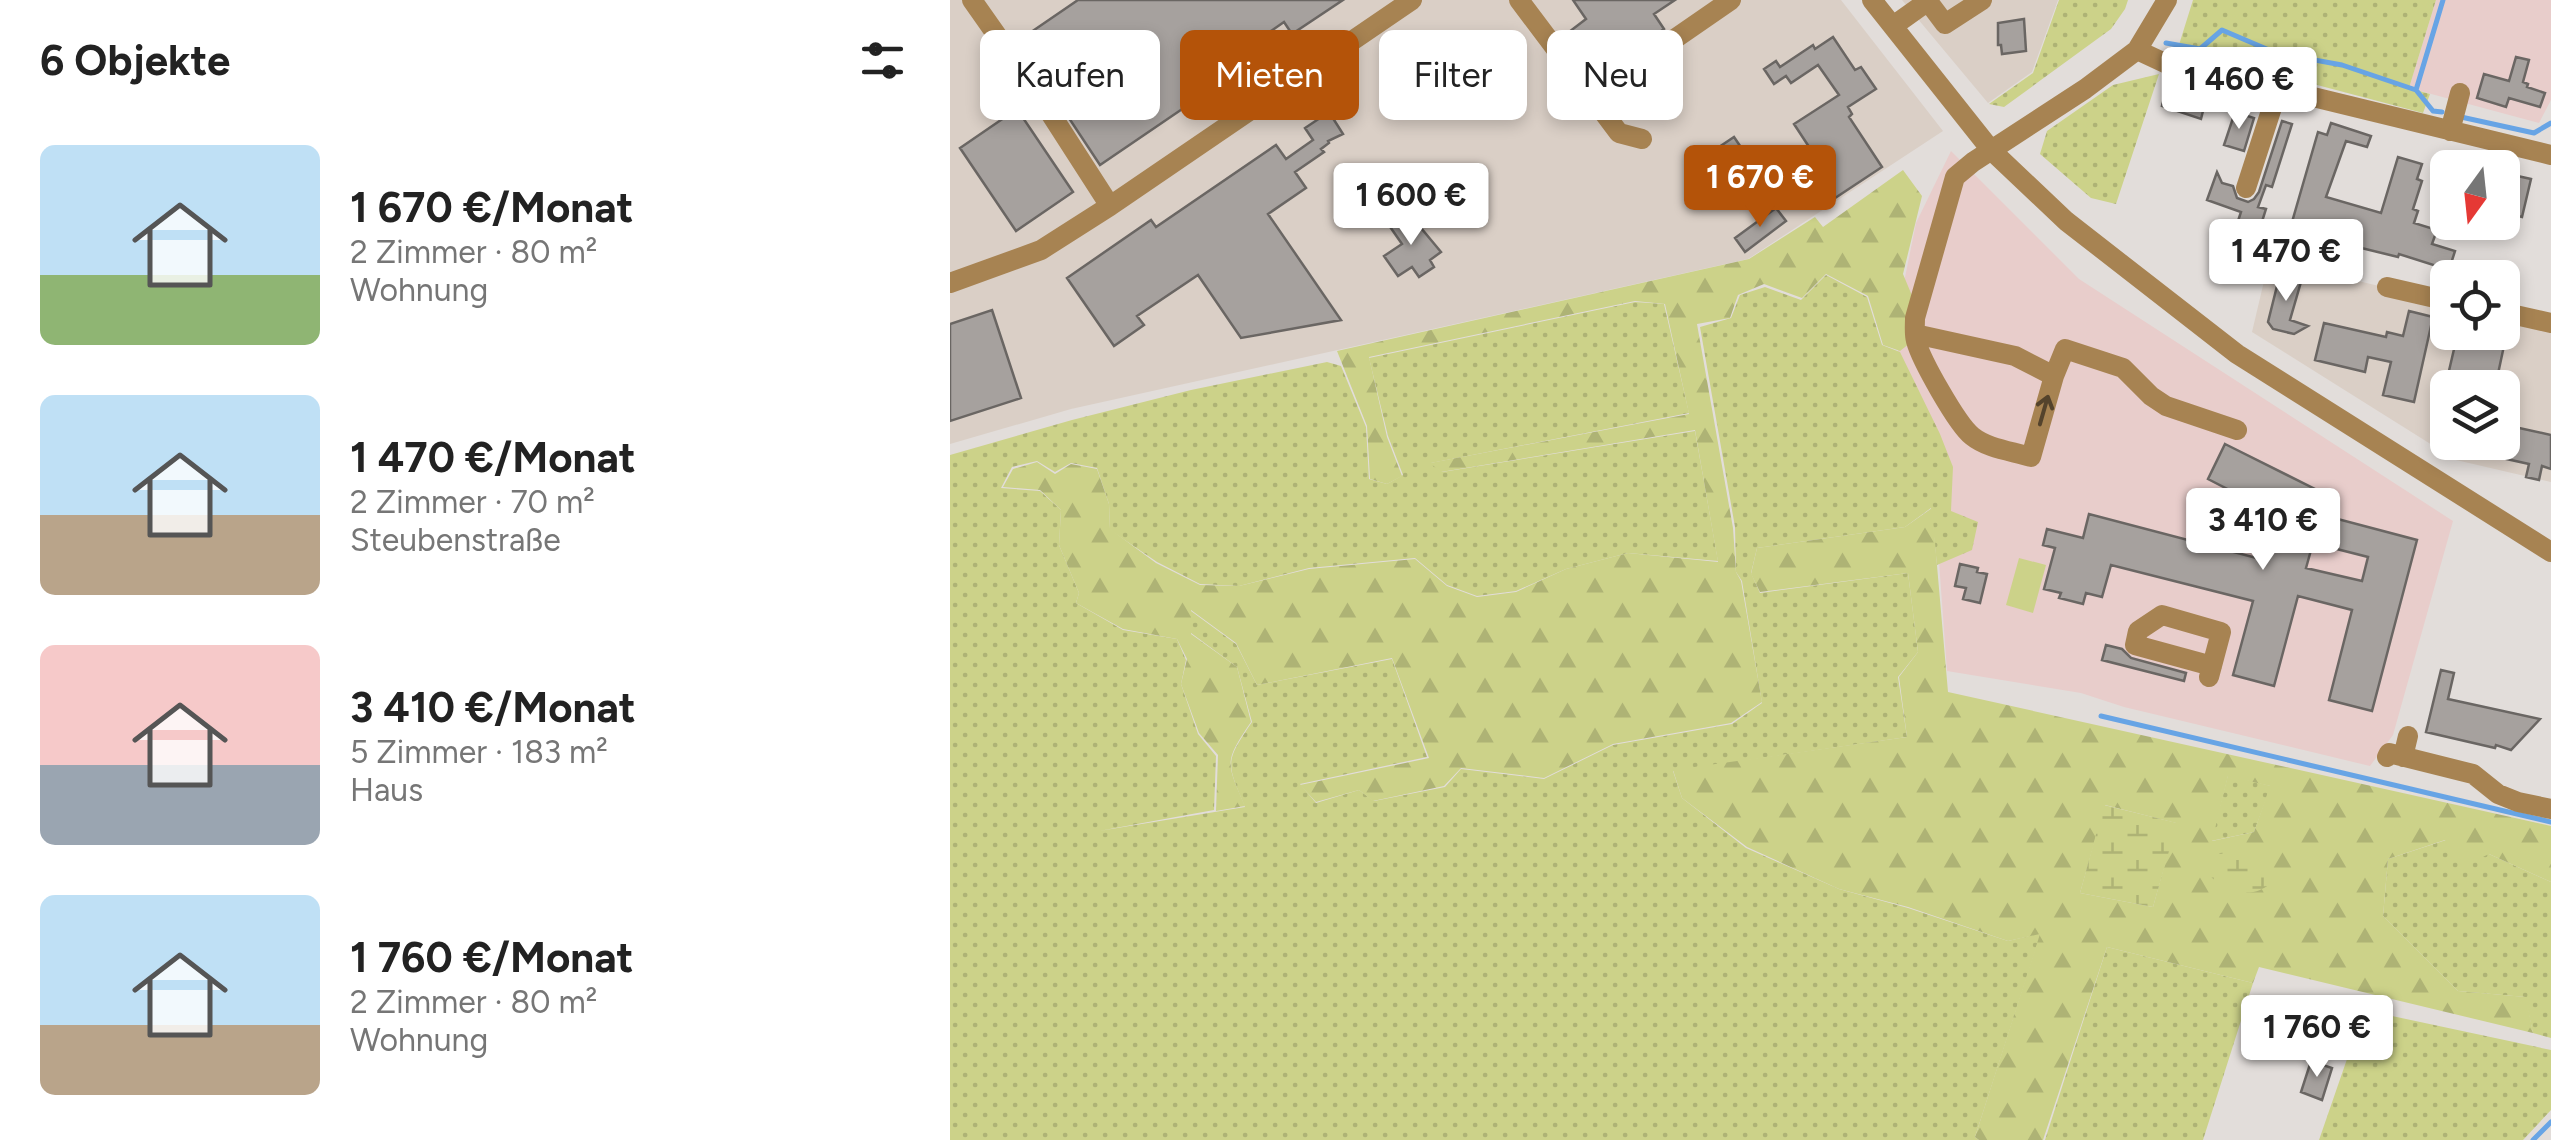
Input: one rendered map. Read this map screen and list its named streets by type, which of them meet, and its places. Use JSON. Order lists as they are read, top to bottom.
{
  "north": "bottom",
  "page": {
    "heading": "6 Objekte",
    "chip": [
      "Kaufen",
      "Mieten",
      "Filter",
      "Neu"
    ],
    "price": [
      "1 460 €",
      "1 670 €",
      "1 600 €",
      "1 470 €",
      "3 410 €",
      "1 760 €"
    ],
    "list": [
      {
        "name": "1 670 €/Monat",
        "note": "2 Zimmer · 80 m² · Wohnung"
      },
      {
        "name": "1 470 €/Monat",
        "note": "2 Zimmer · 70 m² · Steubenstraße"
      },
      {
        "name": "3 410 €/Monat",
        "note": "5 Zimmer · 183 m² · Haus"
      },
      {
        "name": "1 760 €/Monat",
        "note": "2 Zimmer · 80 m² · Wohnung"
      }
    ]
  }
}
